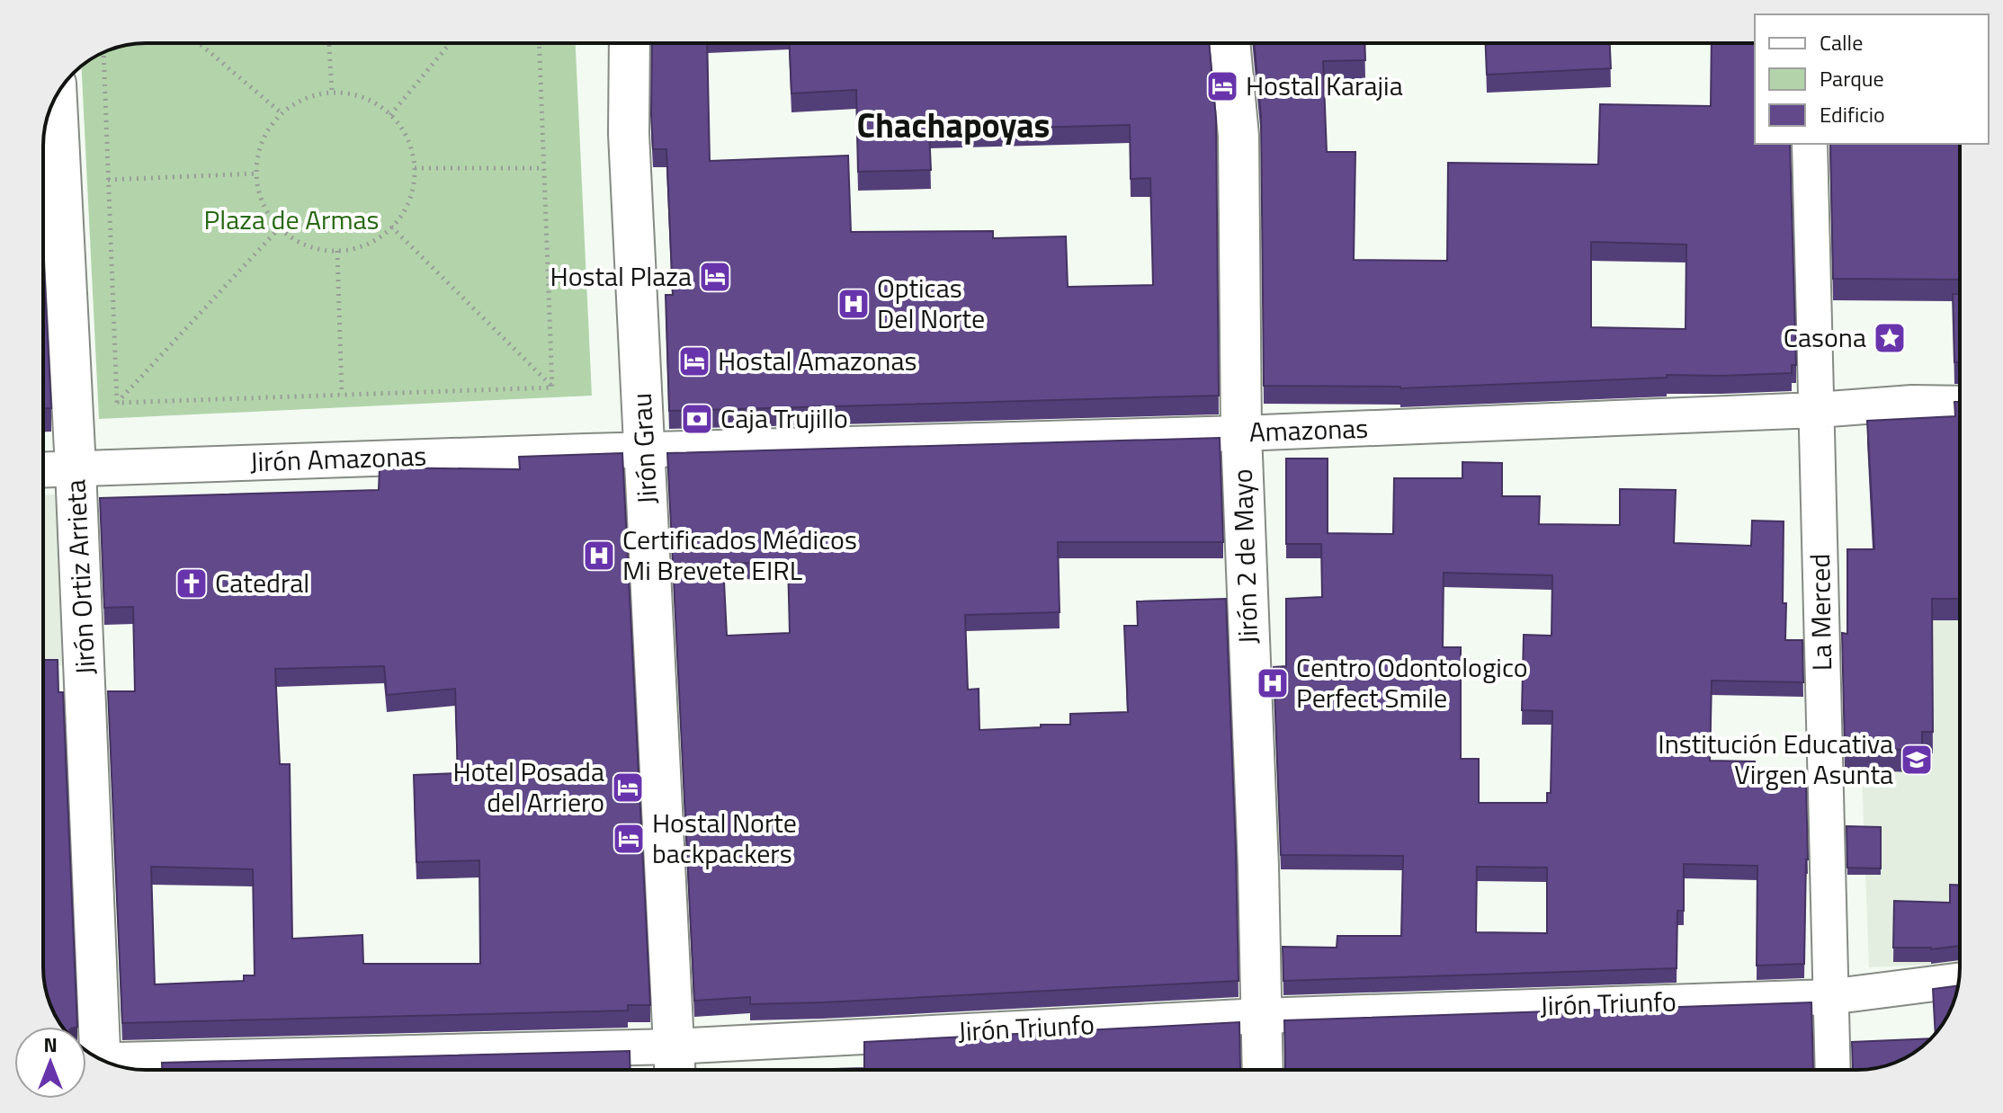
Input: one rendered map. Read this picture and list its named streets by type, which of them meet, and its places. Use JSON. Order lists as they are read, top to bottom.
{
  "streets": {
    "main road": ["Jirón Grau", "Jirón 2 de Mayo", "Jirón Ortiz Arrieta"],
    "street": [
      "Amazonas",
      "Jirón Amazonas",
      "La Merced",
      "Jirón Triunfo"
    ]
  },
  "crossings": [
    ["Amazonas", "Jirón Grau"],
    ["Amazonas", "Jirón Amazonas"],
    ["Amazonas", "Jirón 2 de Mayo"],
    ["Amazonas", "La Merced"],
    ["Jirón Grau", "Jirón Amazonas"],
    ["Jirón Grau", "Jirón Triunfo"],
    ["Jirón Amazonas", "Jirón Ortiz Arrieta"],
    ["Jirón 2 de Mayo", "Jirón Triunfo"],
    ["La Merced", "Jirón Triunfo"]
  ],
  "districts": ["Chachapoyas"],
  "parks": ["Plaza de Armas"],
  "places": {
    "hotel": [
      "Hostal Karajia",
      "Hostal Plaza",
      "Hostal Amazonas",
      "Hotel Posada del Arriero",
      "Hostal Norte backpackers"
    ],
    "hospital": ["Opticas Del Norte", "Certificados Médicos Mi Brevete EIRL", "Centro Odontologico Perfect Smile"],
    "place": ["Casona"],
    "bank": ["Caja Trujillo"],
    "church": ["Catedral"],
    "school or university": ["Institución Educativa Virgen Asunta"]
  },
  "legend": ["Calle", "Parque", "Edificio"],
  "north": "top"
}
